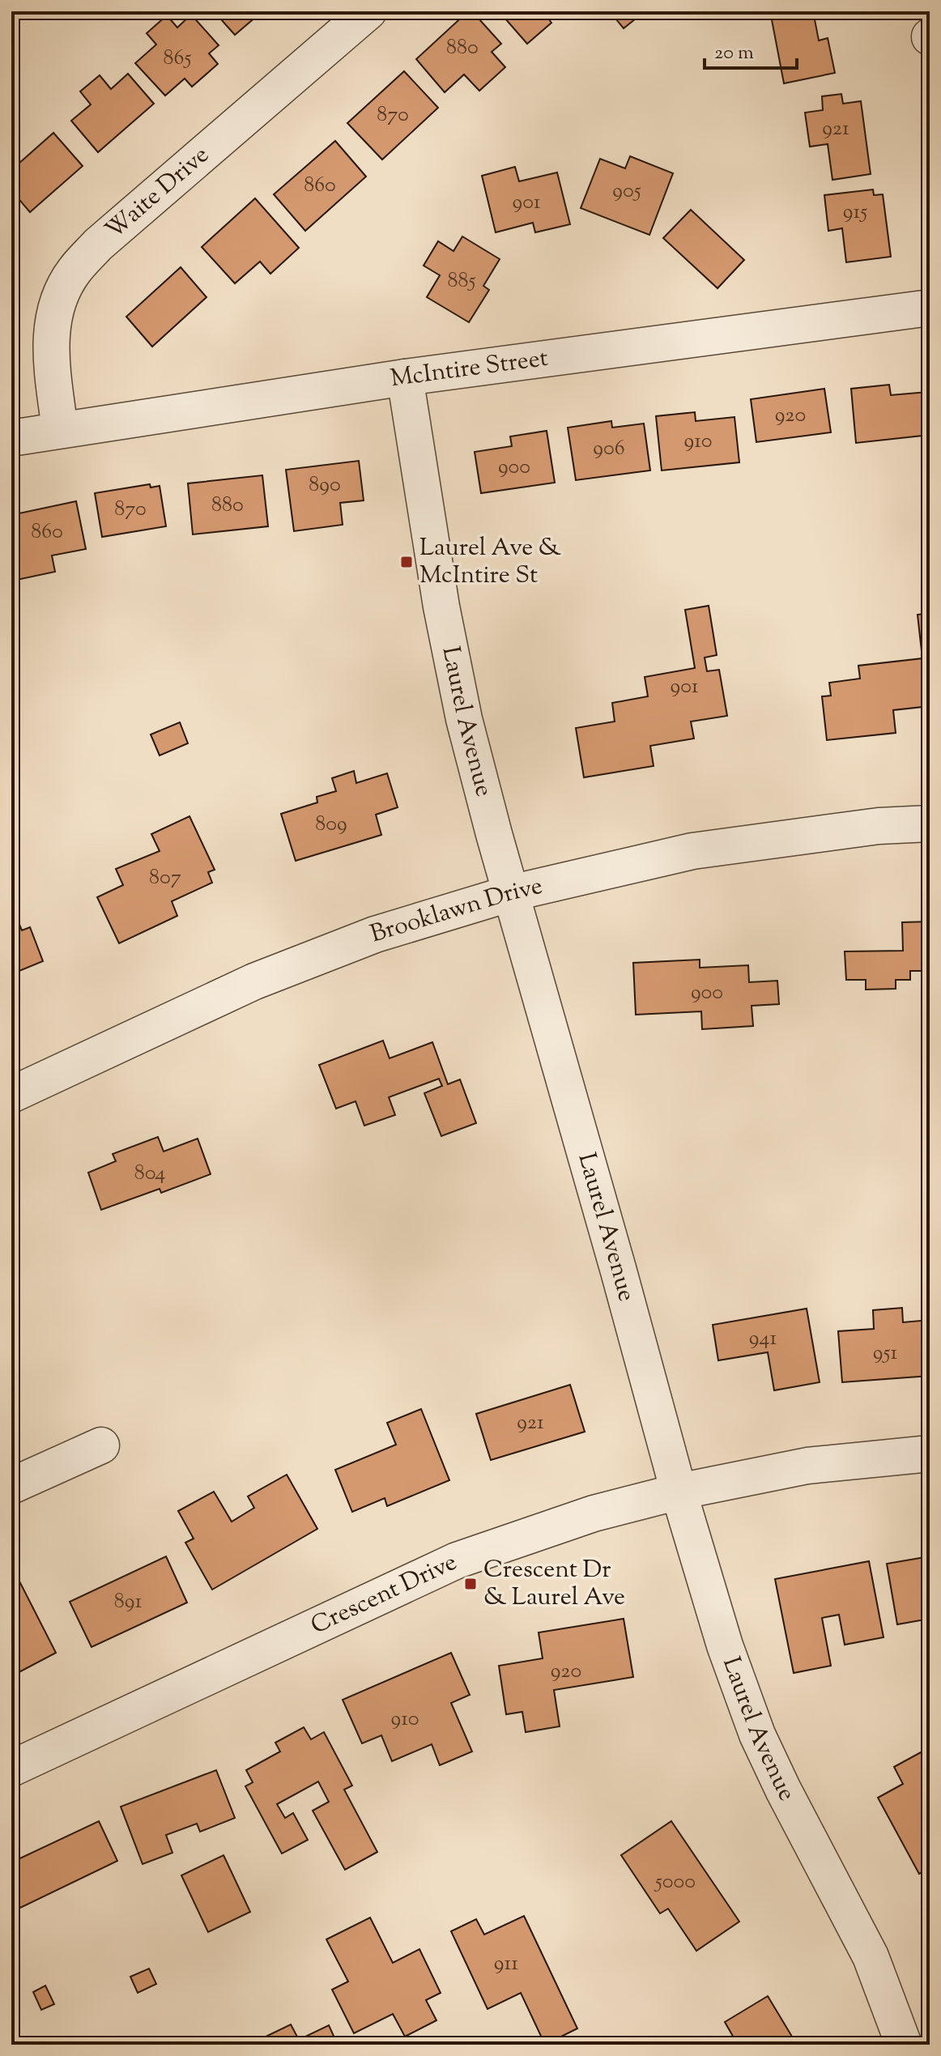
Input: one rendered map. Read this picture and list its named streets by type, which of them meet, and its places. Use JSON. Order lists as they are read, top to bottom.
{
  "streets": {
    "street": [
      "Waite Drive",
      "McIntire Street",
      "Laurel Avenue",
      "Brooklawn Drive",
      "Crescent Drive"
    ]
  },
  "crossings": [
    ["Waite Drive", "McIntire Street"],
    ["McIntire Street", "Laurel Avenue"],
    ["Laurel Avenue", "Brooklawn Drive"],
    ["Laurel Avenue", "Crescent Drive"]
  ],
  "places": {
    "transit": ["Laurel Ave & McIntire St", "Crescent Dr & Laurel Ave"]
  },
  "house_numbers": [
    "880",
    "865",
    "870",
    "921",
    "860",
    "905",
    "901",
    "915",
    "885",
    "920",
    "910",
    "906",
    "900",
    "890",
    "880",
    "870",
    "860",
    "901",
    "809",
    "807",
    "900",
    "804",
    "941",
    "951",
    "921",
    "891",
    "920",
    "910",
    "5000",
    "911"
  ],
  "scale_bar": "20 m"
}
